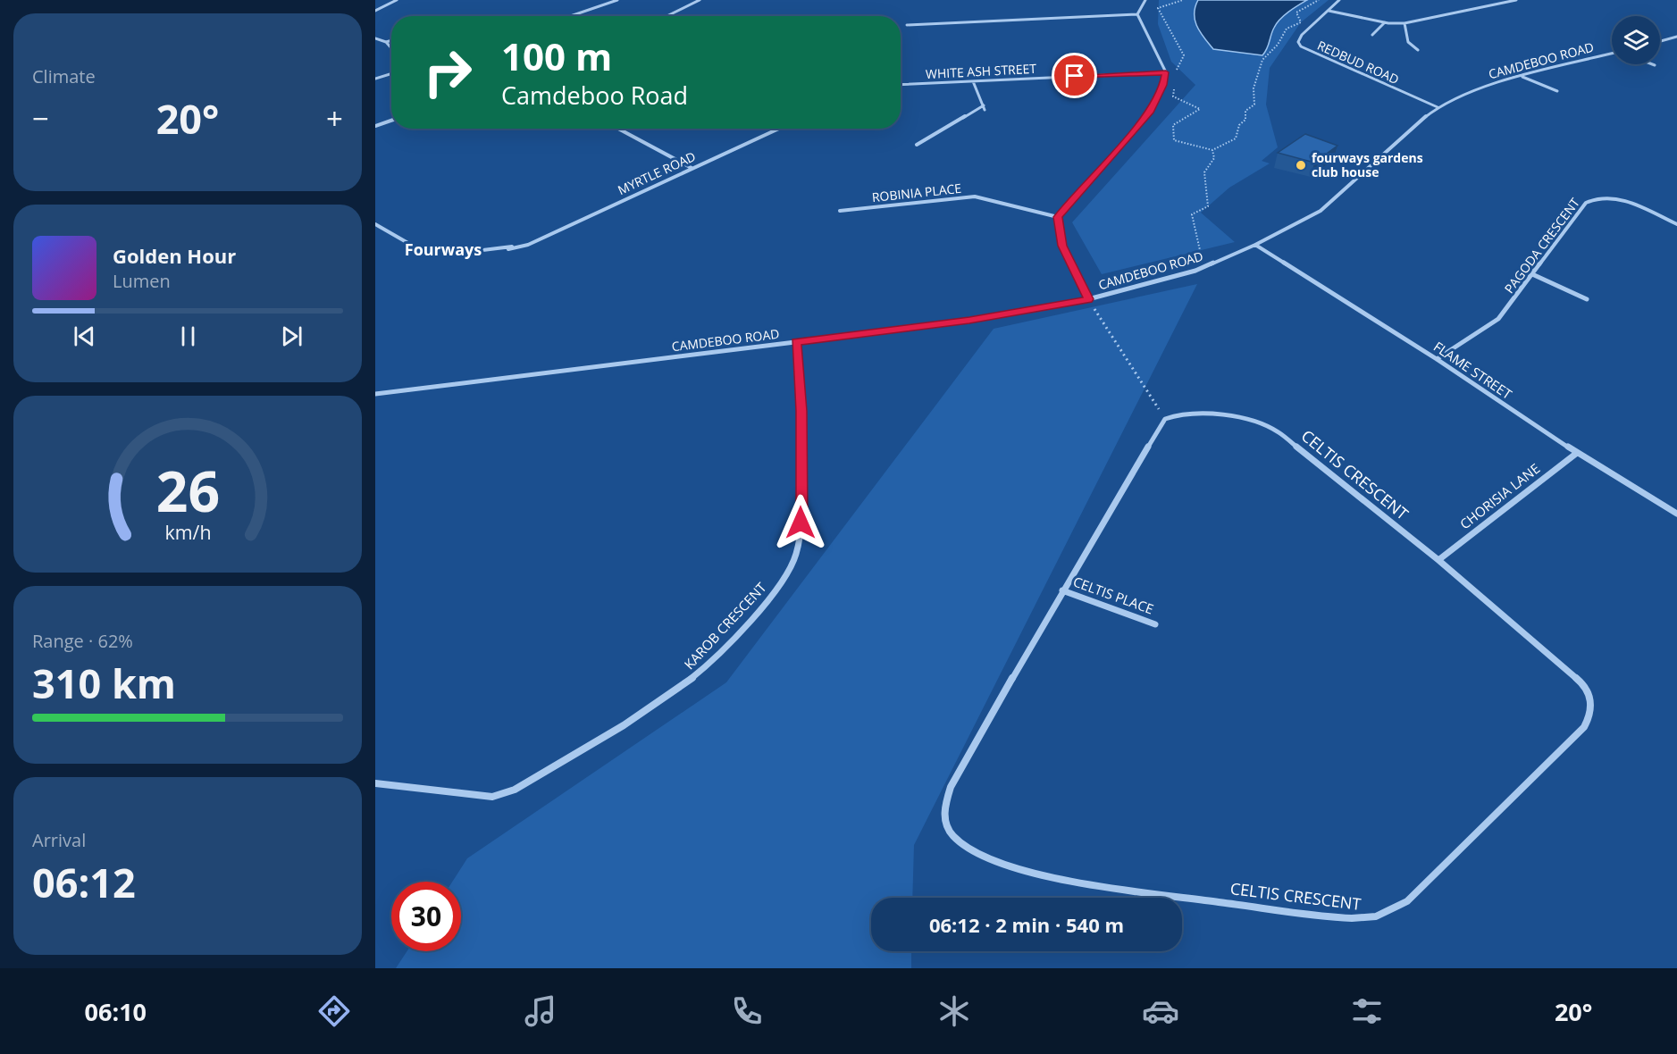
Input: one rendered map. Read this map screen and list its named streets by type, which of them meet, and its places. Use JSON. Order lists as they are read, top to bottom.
{
  "streets": {
    "street": [
      "CAMDEBOO ROAD",
      "REDBUD ROAD",
      "WHITE ASH STREET",
      "MYRTLE ROAD",
      "ROBINIA PLACE",
      "PAGODA CRESCENT",
      "FLAME STREET",
      "CELTIS CRESCENT",
      "CHORISIA LANE",
      "CELTIS PLACE",
      "KAROB CRESCENT"
    ]
  },
  "crossings": [
    ["CAMDEBOO ROAD", "REDBUD ROAD"],
    ["CAMDEBOO ROAD", "FLAME STREET"],
    ["CAMDEBOO ROAD", "KAROB CRESCENT"],
    ["PAGODA CRESCENT", "FLAME STREET"],
    ["FLAME STREET", "CHORISIA LANE"],
    ["CELTIS CRESCENT", "CHORISIA LANE"],
    ["CELTIS CRESCENT", "CELTIS PLACE"]
  ],
  "districts": ["Fourways"],
  "places": ["fourways gardens club house"],
  "page": {
    "tile": [
      "Climate",
      ["Range · 62%", "310 km"],
      ["Arrival", "06:12"]
    ],
    "turn": ["100 m", "Camdeboo Road"],
    "heat": ["−", "20°", "+"],
    "song": ["Golden Hour", "Lumen"],
    "limit": "30",
    "trip": "06:12 · 2 min · 540 m",
    "tabs": ["06:10", "20°"],
    "gauge": ["26", "km/h"]
  }
}
